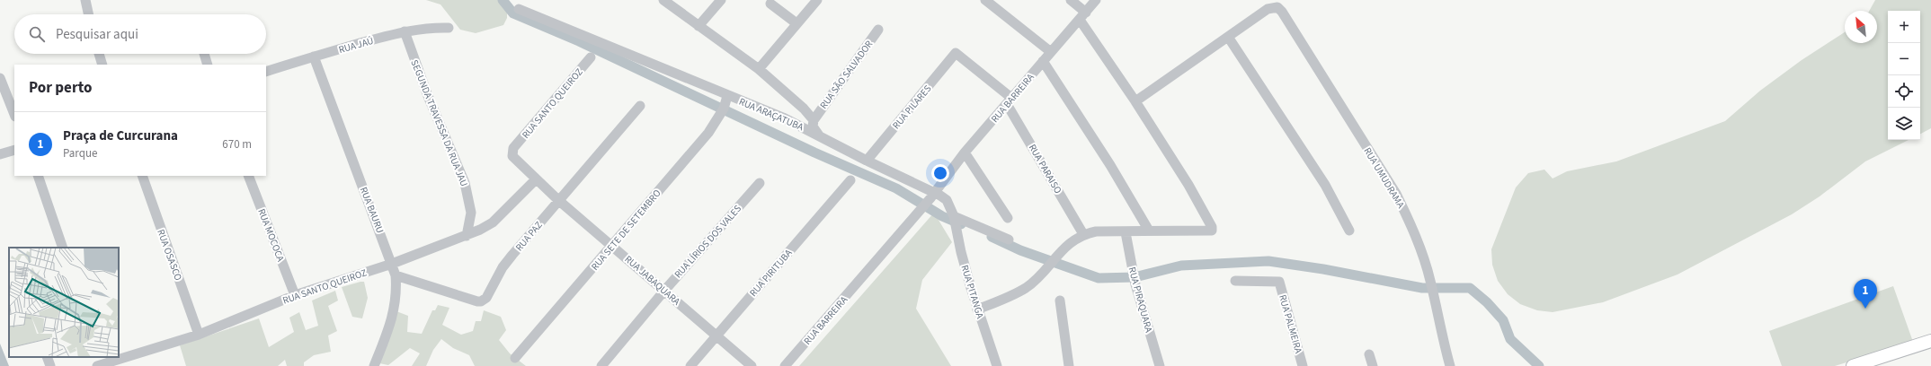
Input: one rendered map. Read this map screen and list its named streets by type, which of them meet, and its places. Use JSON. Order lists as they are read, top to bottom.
{
  "streets": {
    "street": [
      "RUA JAÚ",
      "RUA SÃO SALVADOR",
      "RUA BARREIRA",
      "RUA SANTO QUEIROZ",
      "RUA PILARES",
      "RUA ARAÇATUBA",
      "SEGUNDA TRAVESSA DA RUA JAU",
      "RUA PARAISO",
      "RUA UMUDRAMA",
      "RUA BAURU",
      "RUA SETE DE SETEMBRO",
      "RUA MOCOCA",
      "RUA PAZ",
      "RUA LÍRIOS DOS VALES",
      "RUA OSASCO",
      "RUA PIRITUBA",
      "RUA JABAQUARA",
      "RUA PITANGA",
      "RUA PIRAQUARA",
      "RUA PALMEIRA"
    ]
  },
  "crossings": [
    ["RUA JAÚ", "SEGUNDA TRAVESSA DA RUA JAU"],
    ["RUA JAÚ", "RUA BAURU"],
    ["RUA BARREIRA", "RUA PILARES"],
    ["RUA BARREIRA", "RUA ARAÇATUBA"],
    ["RUA BARREIRA", "RUA PARAISO"],
    ["RUA SANTO QUEIROZ", "SEGUNDA TRAVESSA DA RUA JAU"],
    ["RUA SANTO QUEIROZ", "RUA BAURU"],
    ["RUA SANTO QUEIROZ", "RUA MOCOCA"],
    ["RUA SANTO QUEIROZ", "RUA OSASCO"],
    ["RUA SANTO QUEIROZ", "RUA JABAQUARA"],
    ["RUA PILARES", "RUA ARAÇATUBA"],
    ["RUA PILARES", "RUA PARAISO"],
    ["RUA ARAÇATUBA", "RUA SETE DE SETEMBRO"],
    ["RUA ARAÇATUBA", "RUA PITANGA"],
    ["RUA BAURU", "RUA PAZ"],
    ["RUA SETE DE SETEMBRO", "RUA JABAQUARA"],
    ["RUA PAZ", "RUA JABAQUARA"],
    ["RUA LÍRIOS DOS VALES", "RUA JABAQUARA"],
    ["RUA PIRITUBA", "RUA JABAQUARA"]
  ],
  "north": "top left",
  "page": {
    "map_buttons": ["+", "−"],
    "search": "Pesquisar aqui",
    "heading": "Por perto",
    "list": [
      {
        "mark": "1",
        "name": "Praça de Curcurana",
        "note": "Parque",
        "value": "670 m"
      }
    ],
    "pins": "1"
  }
}
